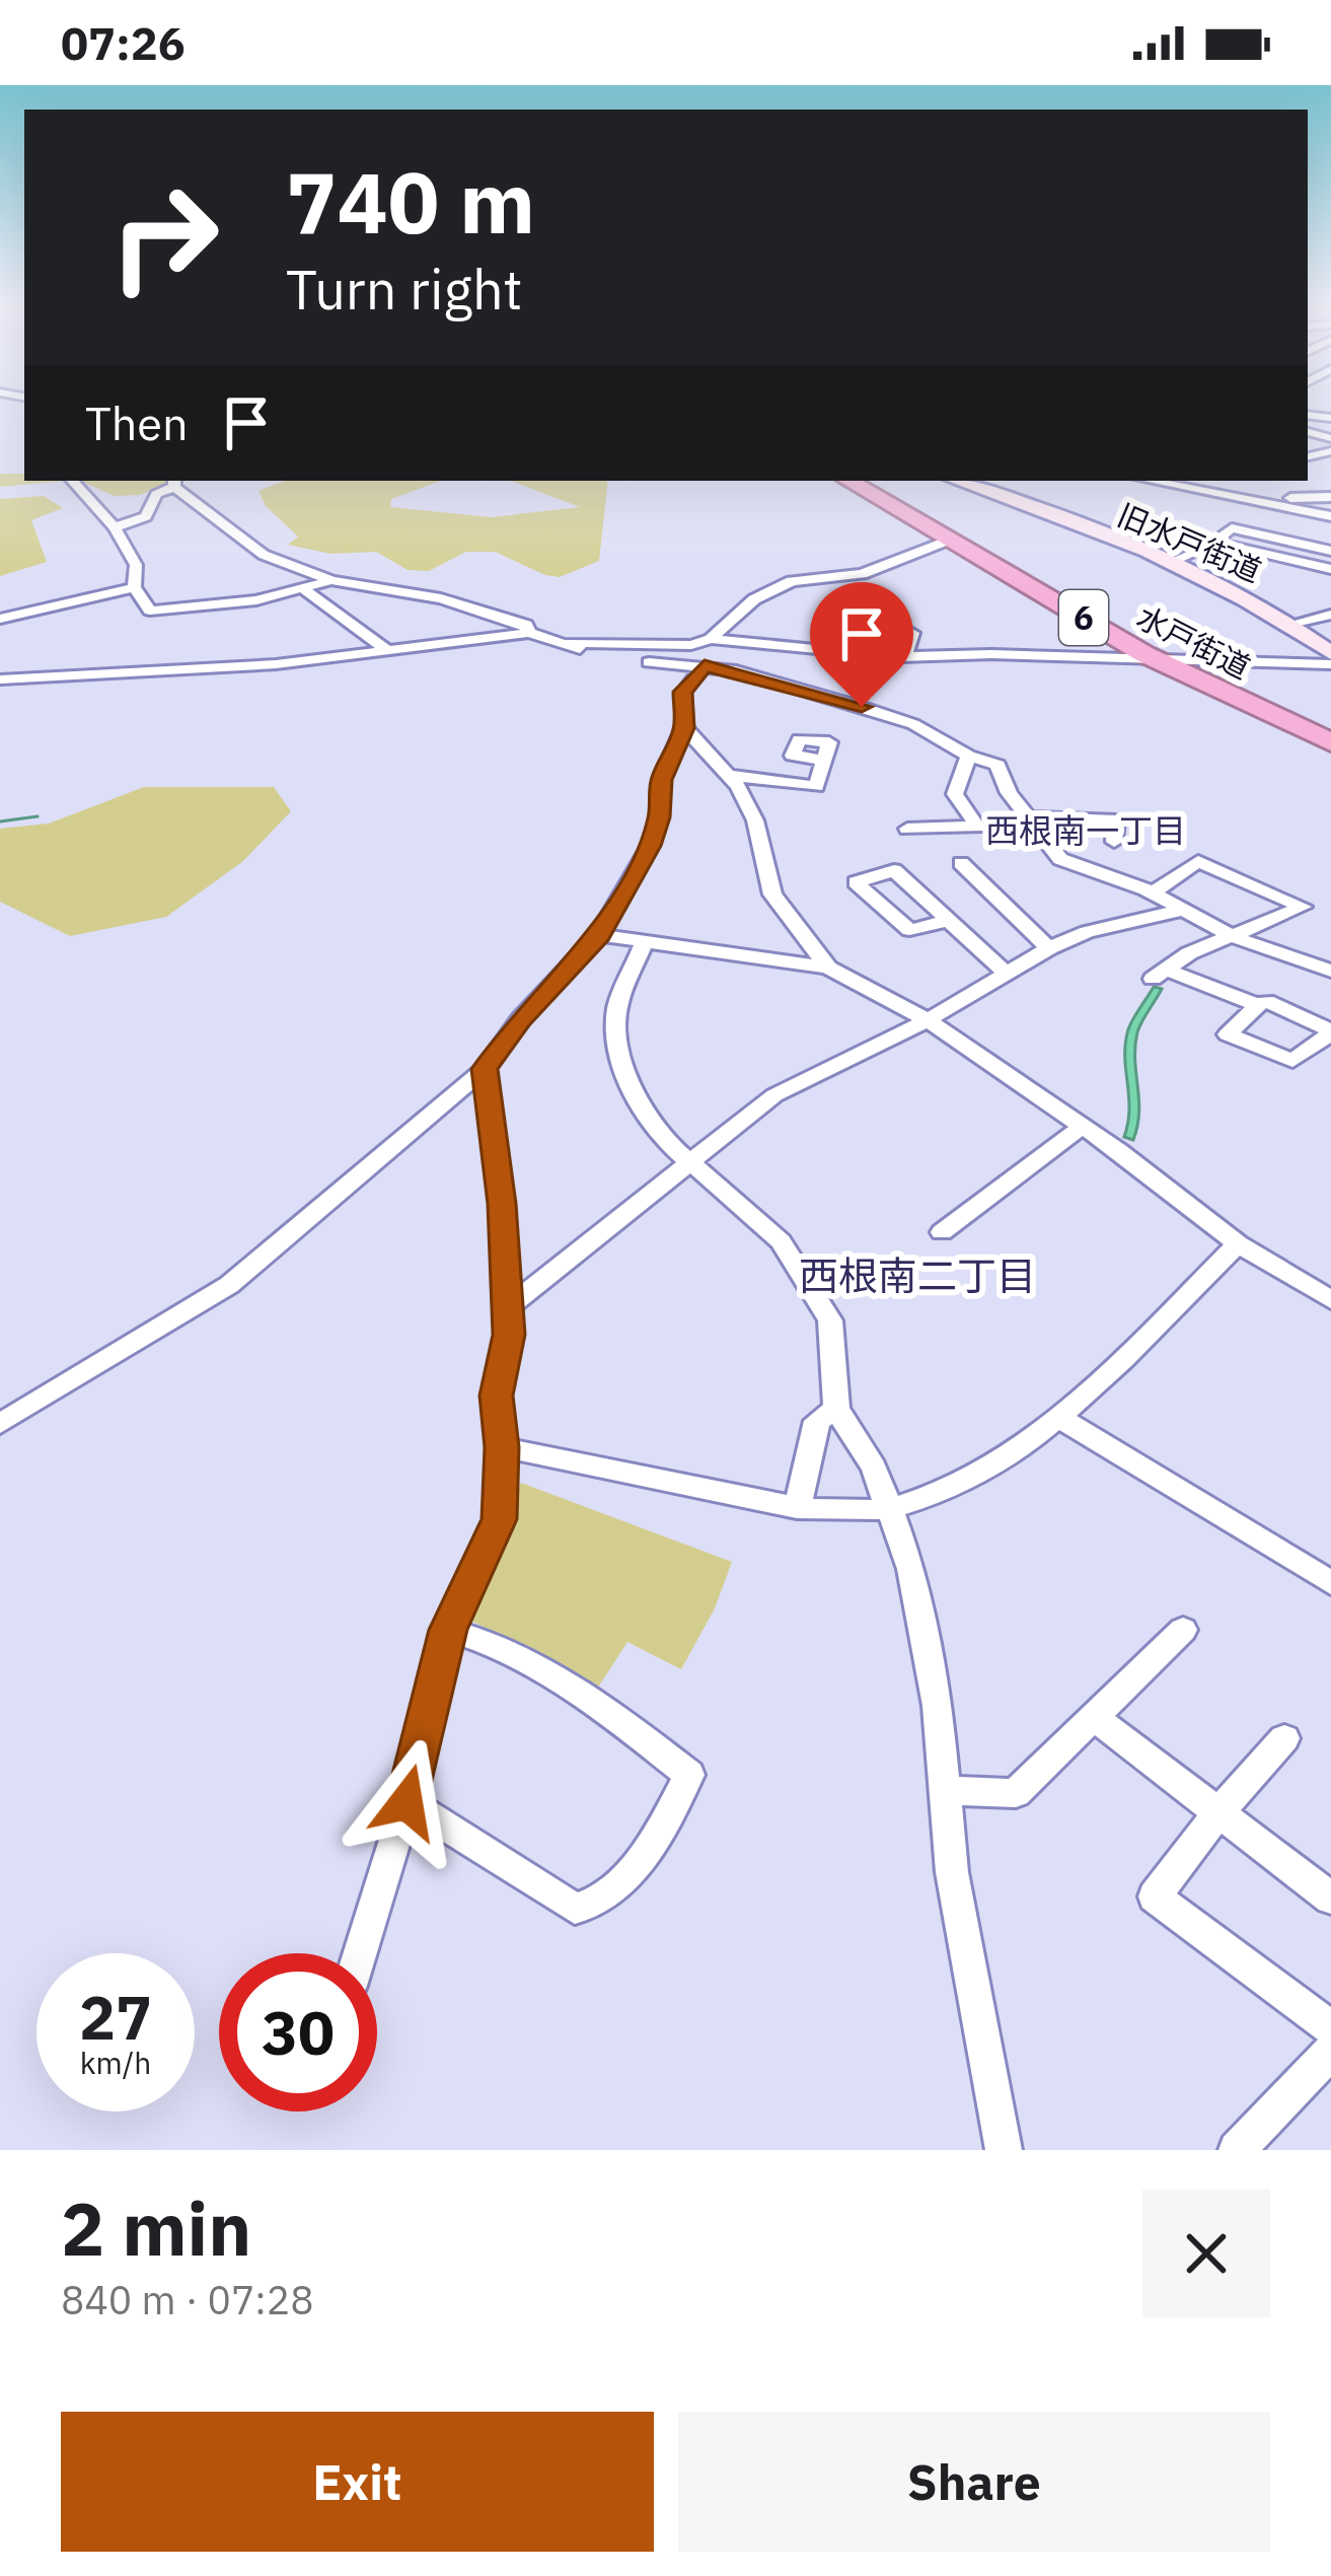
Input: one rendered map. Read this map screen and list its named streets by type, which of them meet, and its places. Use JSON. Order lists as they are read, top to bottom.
{
  "streets": {
    "highway": ["6", "水戸街道"],
    "street": ["旧水戸街道"]
  },
  "districts": ["西根南一丁目", "西根南二丁目"],
  "page": {
    "status": "07:26",
    "turn": ["740 m", "Turn right"],
    "then": "Then",
    "speed": "27 km/h",
    "limit": "30",
    "heading": ["2 min", "840 m · 07:28"],
    "buttons": ["Exit", "Share"]
  }
}
